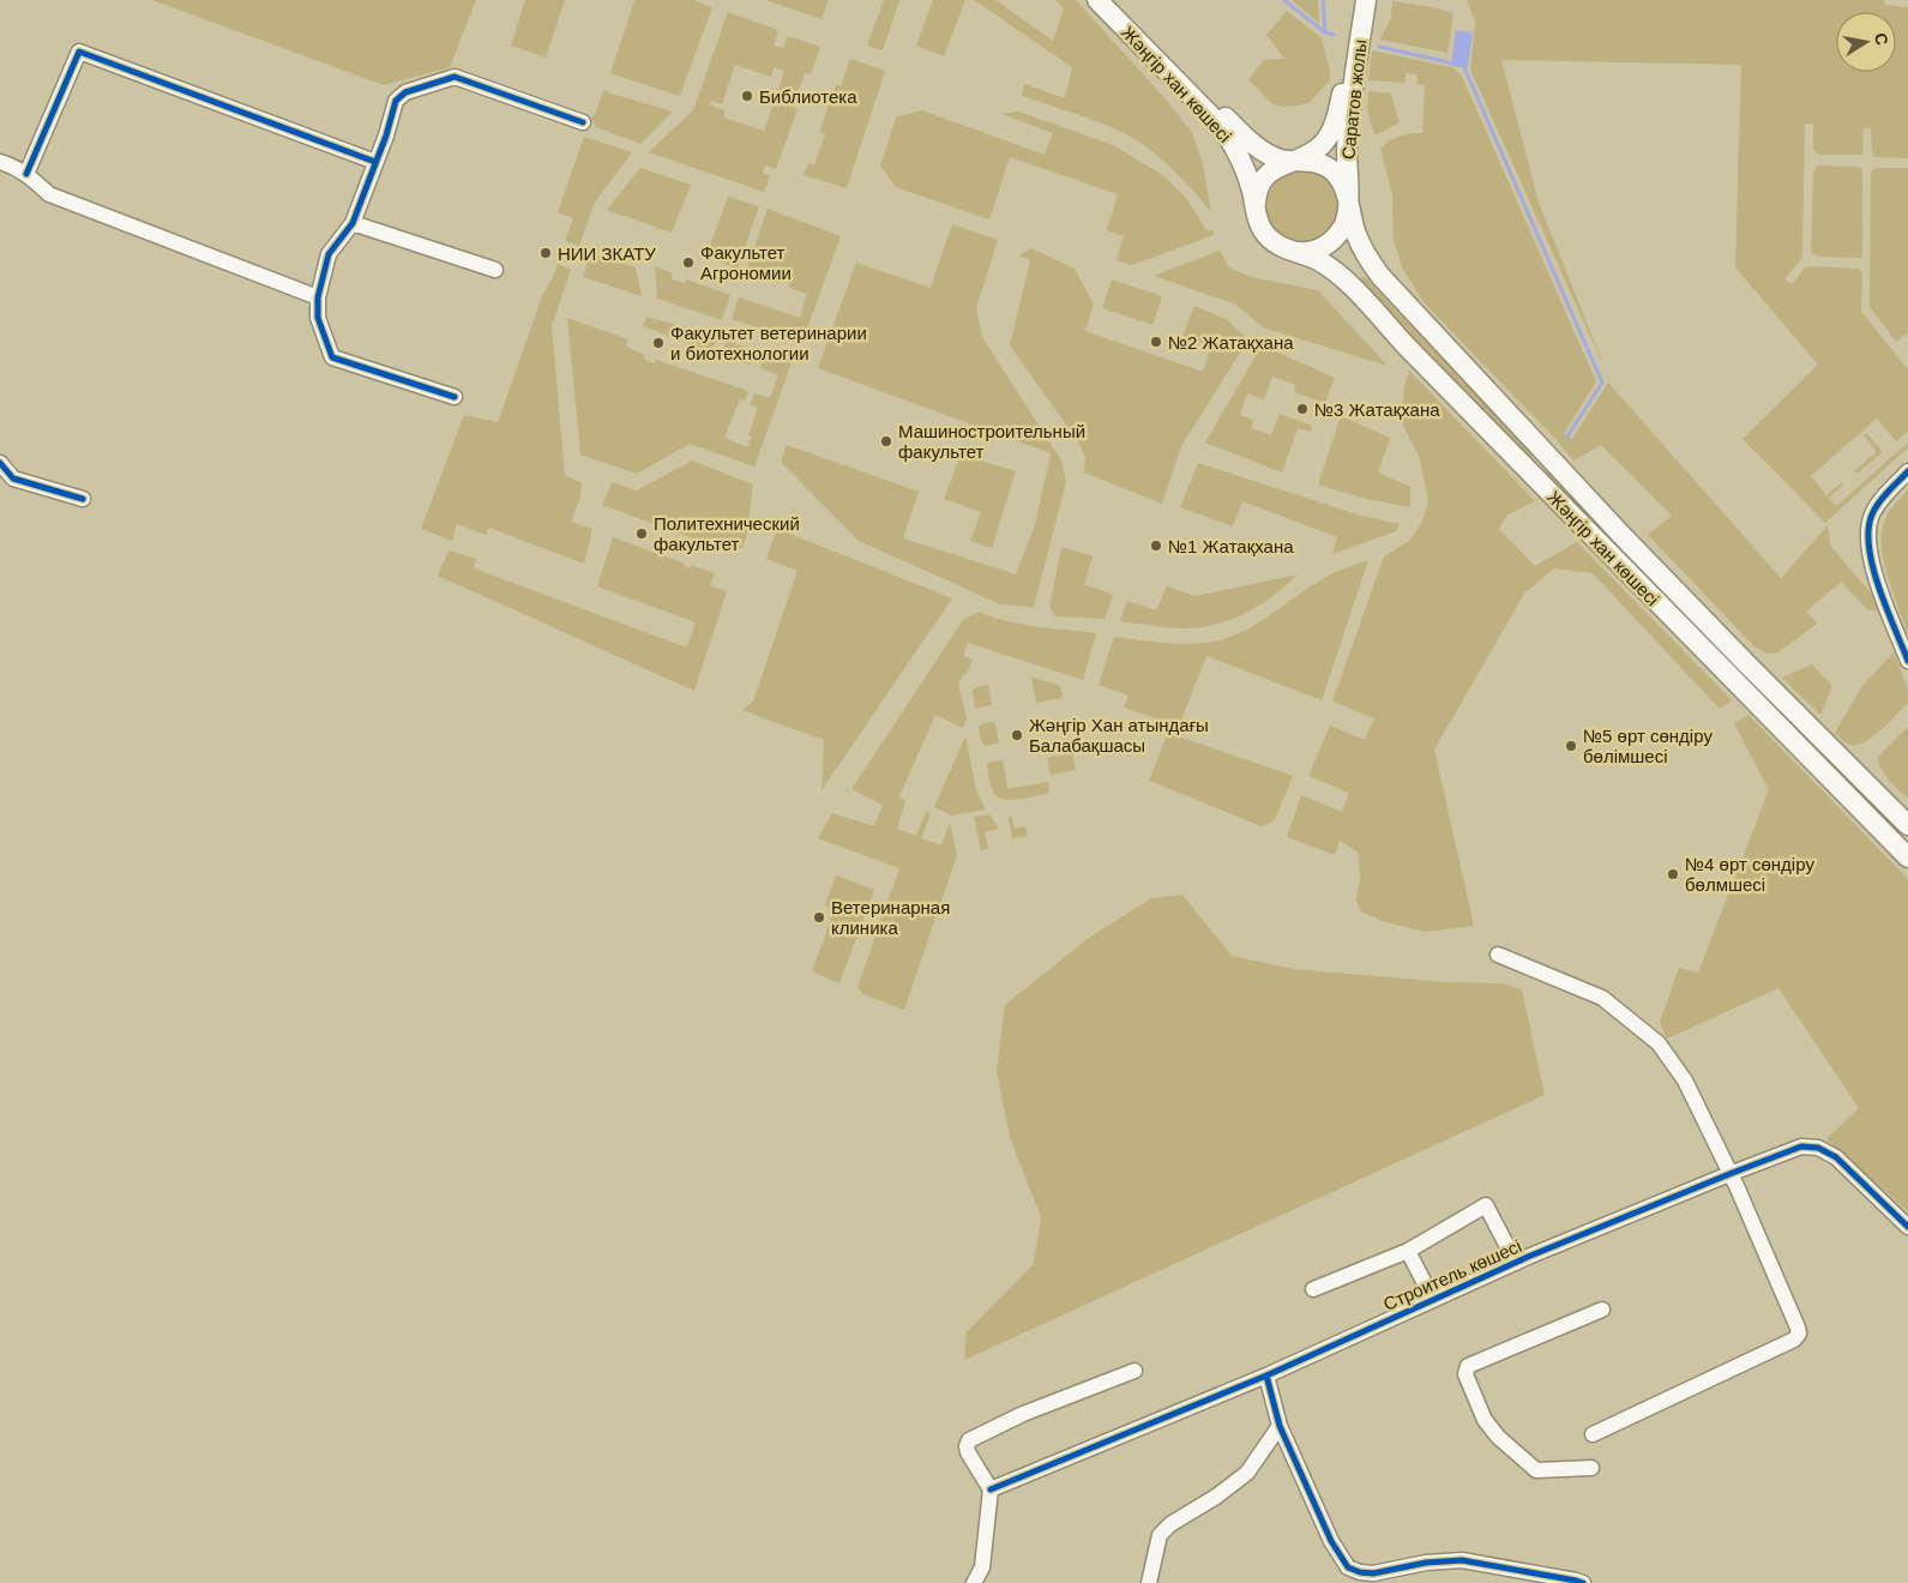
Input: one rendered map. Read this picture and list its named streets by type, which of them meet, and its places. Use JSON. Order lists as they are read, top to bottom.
{
  "streets": {
    "main road": ["Жәңгір хан көшесі", "Саратов жолы"],
    "street": ["Строитель көшесі"]
  },
  "crossings": [
    ["Жәңгір хан көшесі", "Саратов жолы"]
  ],
  "places": [
    "Библиотека",
    "НИИ ЗКАТУ",
    "Факультет Агрономии",
    "№2 Жатақхана",
    "Факультет ветеринарии и биотехнологии",
    "№3 Жатақхана",
    "Машиностроительный факультет",
    "Политехнический факультет",
    "№1 Жатақхана",
    "Жәңгір Хан атындағы Балабақшасы",
    "№5 өрт сөндіру бөлімшесі",
    "№4 өрт сөндіру бөлмшесі",
    "Ветеринарная клиника"
  ],
  "north": "right"
}
